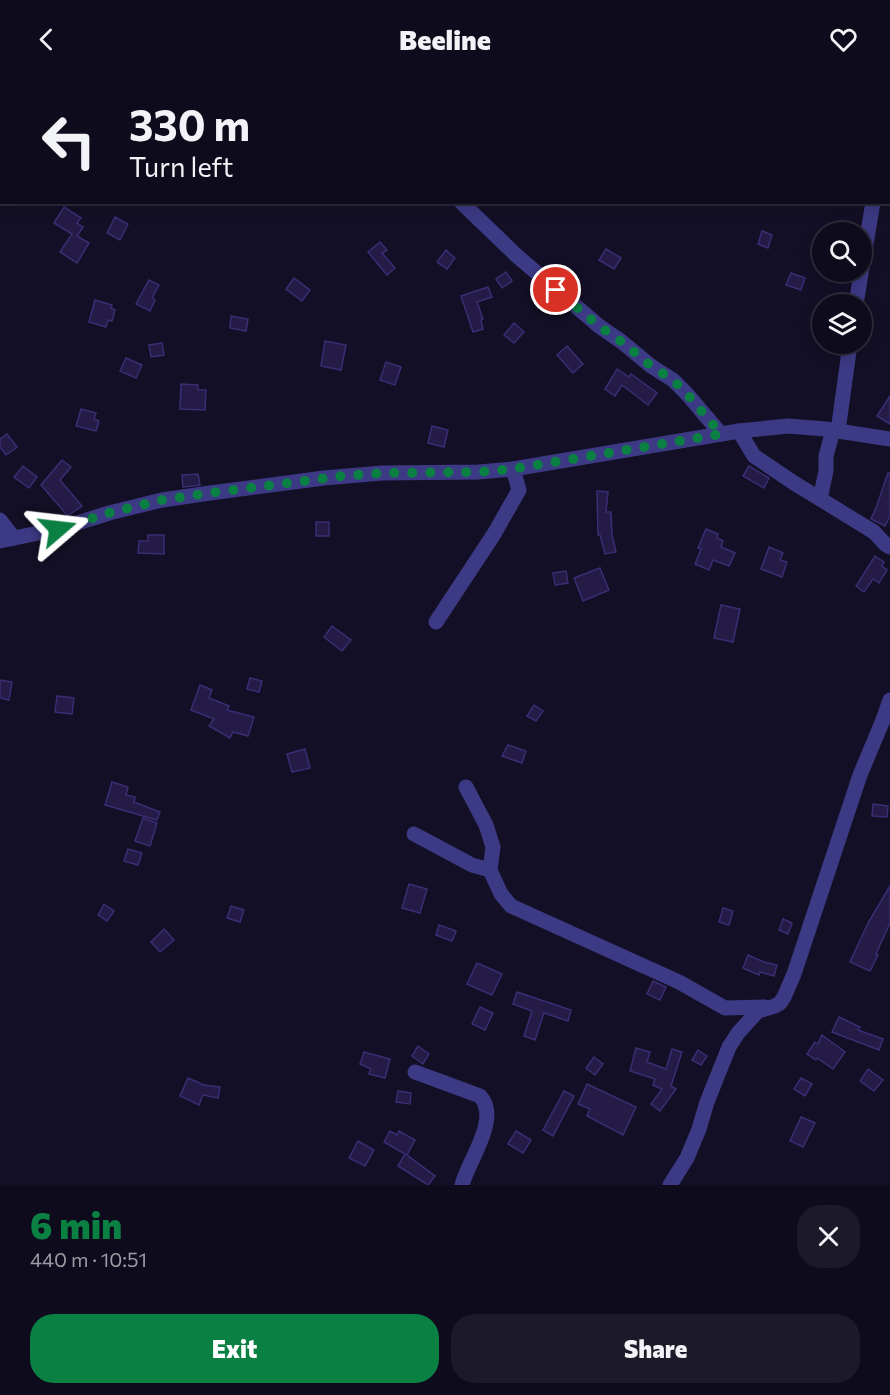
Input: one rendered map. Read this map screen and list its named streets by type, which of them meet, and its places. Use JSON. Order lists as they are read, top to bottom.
{
  "page": {
    "header": "Beeline",
    "turn": ["330 m", "Turn left"],
    "heading": ["6 min", "440 m · 10:51"],
    "buttons": ["Exit", "Share"]
  }
}
